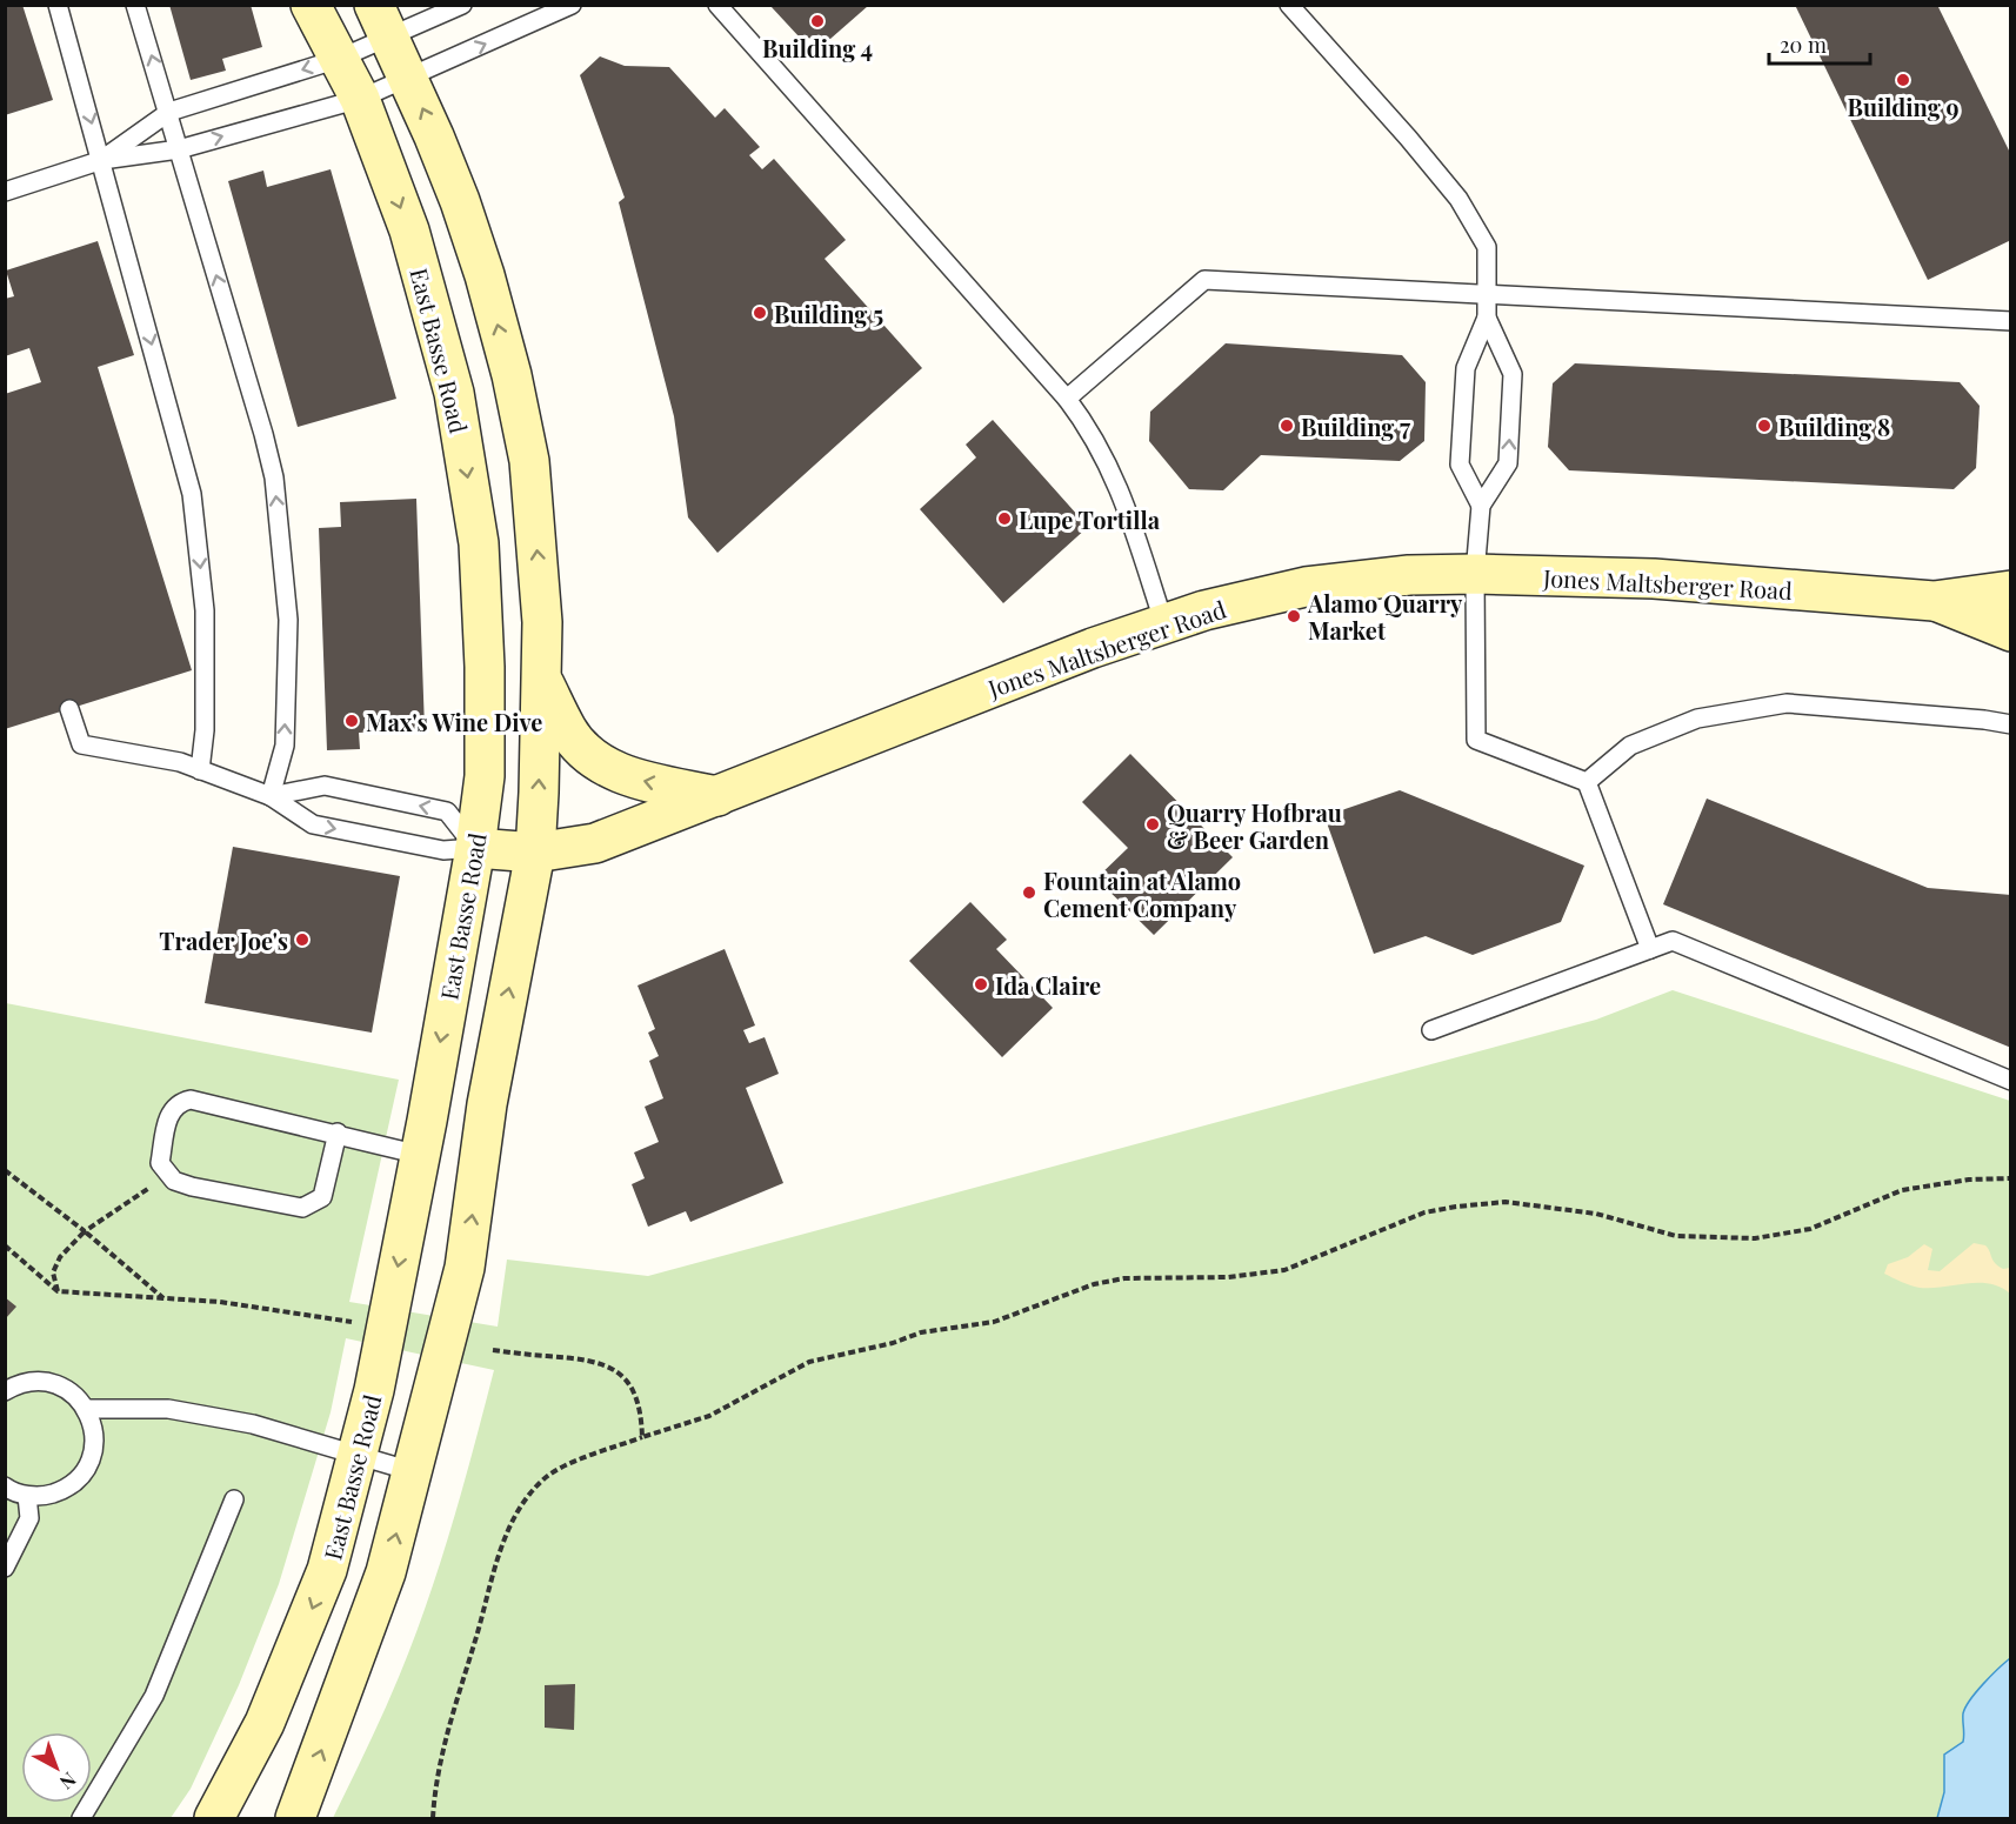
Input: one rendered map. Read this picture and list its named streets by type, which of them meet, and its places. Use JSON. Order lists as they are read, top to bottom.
{
  "streets": {
    "main road": ["East Basse Road", "Jones Maltsberger Road"]
  },
  "crossings": [
    ["East Basse Road", "Jones Maltsberger Road"]
  ],
  "places": [
    "Building 4",
    "Building 9",
    "Building 5",
    "Building 7",
    "Building 8",
    "Lupe Tortilla",
    "Alamo Quarry Market",
    "Max's Wine Dive",
    "Quarry Hofbrau & Beer Garden",
    "Fountain at Alamo Cement Company",
    "Trader Joe's",
    "Ida Claire"
  ],
  "scale_bar": "20 m",
  "north": "bottom right"
}
